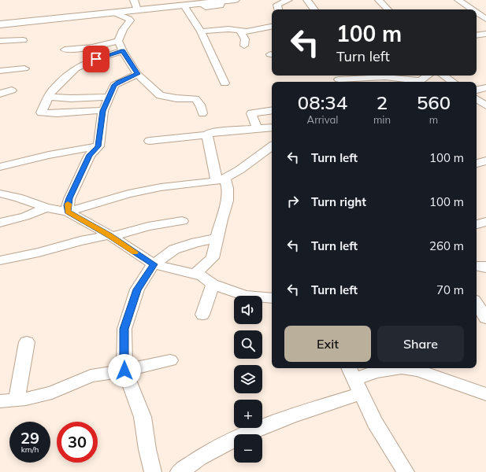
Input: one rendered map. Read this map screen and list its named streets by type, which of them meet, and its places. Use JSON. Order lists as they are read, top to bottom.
{
  "page": {
    "turn": ["100 m", "Turn left"],
    "eta": [
      "08:34",
      "Arrival",
      "2",
      "min",
      "560",
      "m"
    ],
    "list": [
      {
        "name": "Turn left",
        "value": "100 m"
      },
      {
        "name": "Turn right",
        "value": "100 m"
      },
      {
        "name": "Turn left",
        "value": "260 m"
      },
      {
        "name": "Turn left",
        "value": "70 m"
      }
    ],
    "map_buttons": ["+", "−"],
    "buttons": ["Exit", "Share"],
    "speed": "29 km/h",
    "limit": "30"
  }
}
